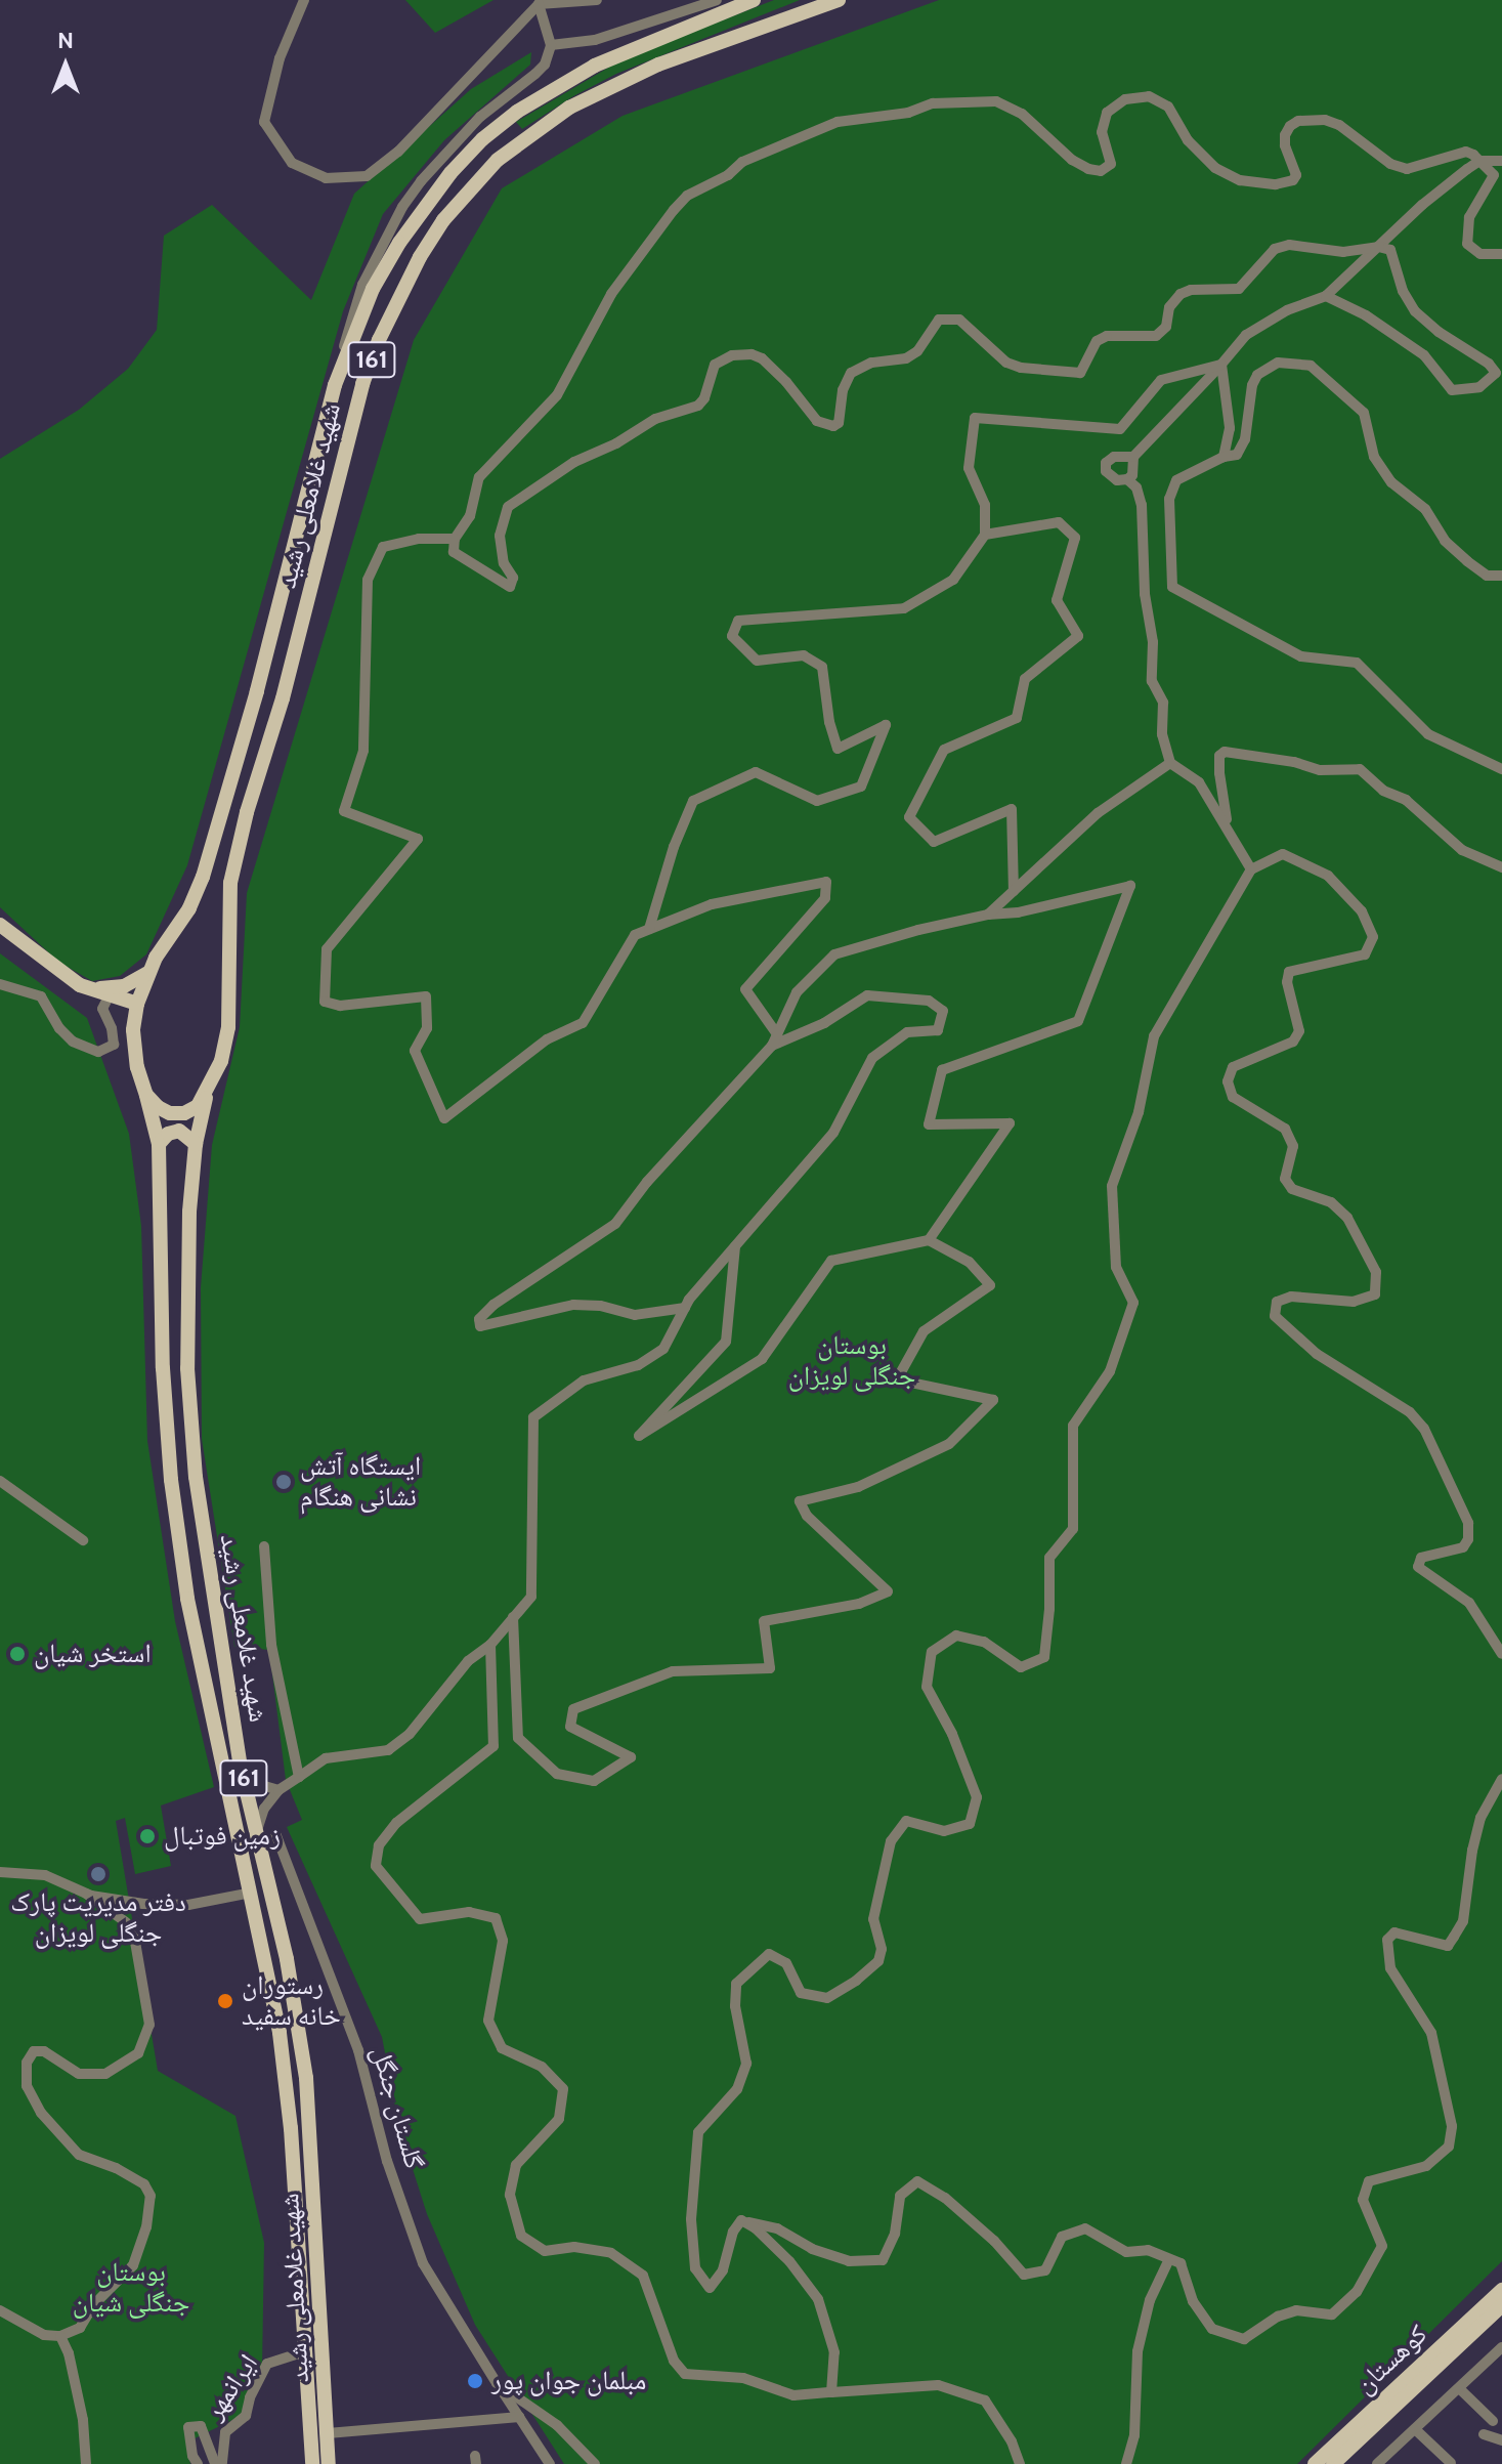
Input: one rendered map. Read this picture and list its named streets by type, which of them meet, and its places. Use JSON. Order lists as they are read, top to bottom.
{
  "streets": {
    "main road": ["161", "شهید غلامعلی رشید", "کوهستان"],
    "street": ["گلستان جنگل", "ایرانمهر"]
  },
  "crossings": [
    ["شهید غلامعلی رشید", "ایرانمهر"]
  ],
  "parks": ["بوستان جنگلی لویزان", "بوستان جنگلی شیان"],
  "places": [
    "ایستگاه آتش نشانی هنگام",
    "استخر شیان",
    "زمین فوتبال",
    "دفتر مدیریت پارک جنگلی لویزان",
    "رستوران خانه سفید",
    "مبلمان جوان پور"
  ],
  "north": "top"
}
